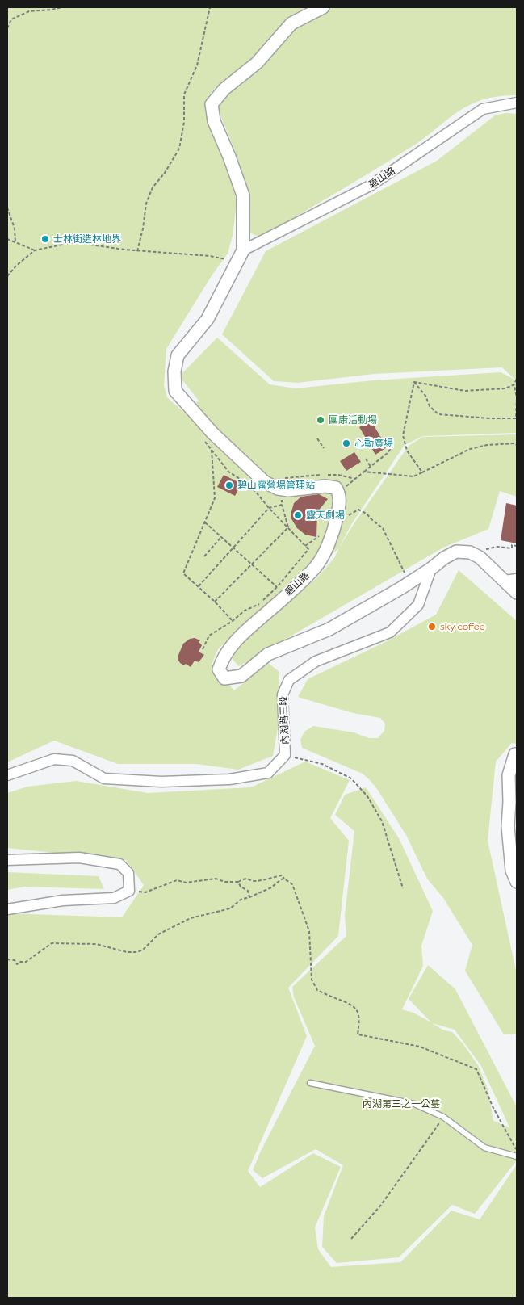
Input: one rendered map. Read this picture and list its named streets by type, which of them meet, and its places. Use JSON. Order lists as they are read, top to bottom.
{
  "streets": {
    "street": ["碧山路", "內湖路三段"]
  },
  "crossings": [
    ["碧山路", "內湖路三段"]
  ],
  "parks": ["內湖第三之一公墓"],
  "places": [
    "士林街造林地界",
    "團康活動場",
    "心動廣場",
    "碧山露營場管理站",
    "露天劇場",
    "sky coffee"
  ]
}
